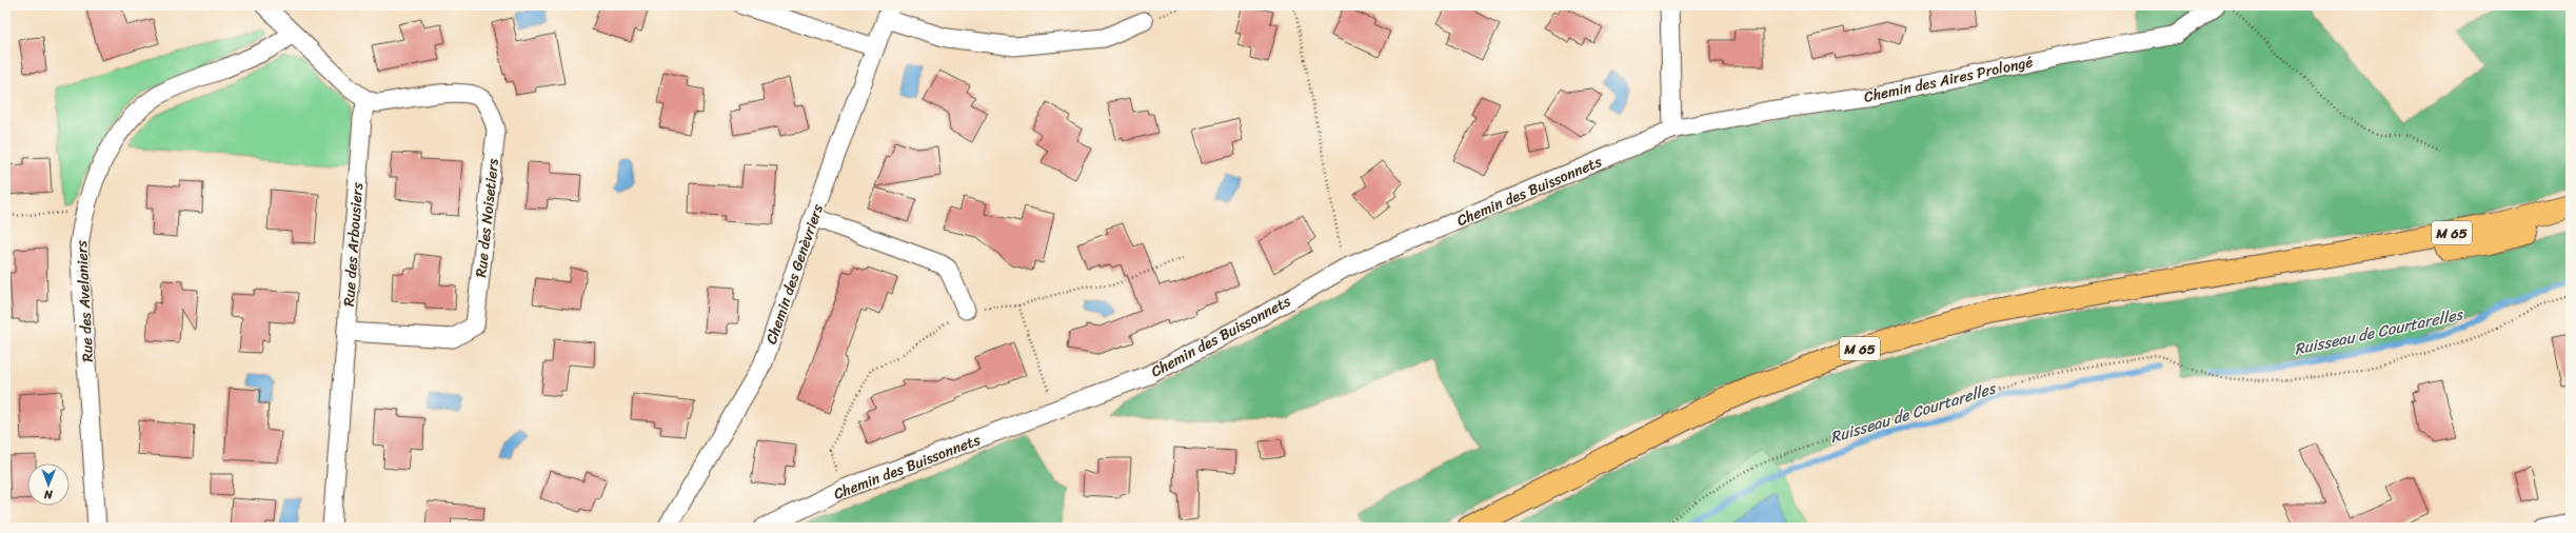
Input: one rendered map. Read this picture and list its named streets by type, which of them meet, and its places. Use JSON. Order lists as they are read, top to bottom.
{
  "streets": {
    "main road": ["M 65"],
    "street": [
      "Chemin des Aires Prolongé",
      "Chemin des Buissonnets",
      "Rue des Noisetiers",
      "Rue des Arbousiers",
      "Chemin des Genèvriers",
      "Rue des Avelaniers"
    ]
  },
  "crossings": [
    ["Chemin des Aires Prolongé", "Chemin des Buissonnets"],
    ["Rue des Noisetiers", "Rue des Arbousiers"]
  ],
  "water": ["Ruisseau de Courtarelles"],
  "north": "bottom"
}
